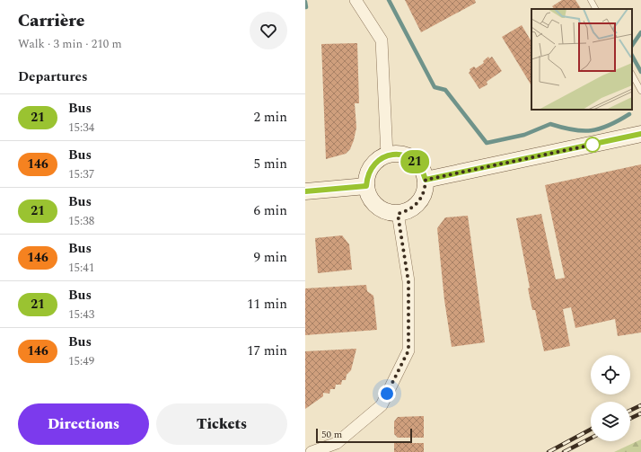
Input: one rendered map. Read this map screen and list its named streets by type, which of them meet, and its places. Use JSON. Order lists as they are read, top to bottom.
{
  "lines": ["bus line 21"],
  "scale_bar": "50 m",
  "page": {
    "heading": [
      ["Carrière", "Walk · 3 min · 210 m"],
      "Departures"
    ],
    "on_map": "21",
    "list": [
      {
        "mark": "21",
        "name": "Bus",
        "note": "15:34",
        "value": "2 min"
      },
      {
        "mark": "146",
        "name": "Bus",
        "note": "15:37",
        "value": "5 min"
      },
      {
        "mark": "21",
        "name": "Bus",
        "note": "15:38",
        "value": "6 min"
      },
      {
        "mark": "146",
        "name": "Bus",
        "note": "15:41",
        "value": "9 min"
      },
      {
        "mark": "21",
        "name": "Bus",
        "note": "15:43",
        "value": "11 min"
      },
      {
        "mark": "146",
        "name": "Bus",
        "note": "15:49",
        "value": "17 min"
      }
    ],
    "buttons": ["Directions", "Tickets"],
    "scale": "50 m"
  }
}
